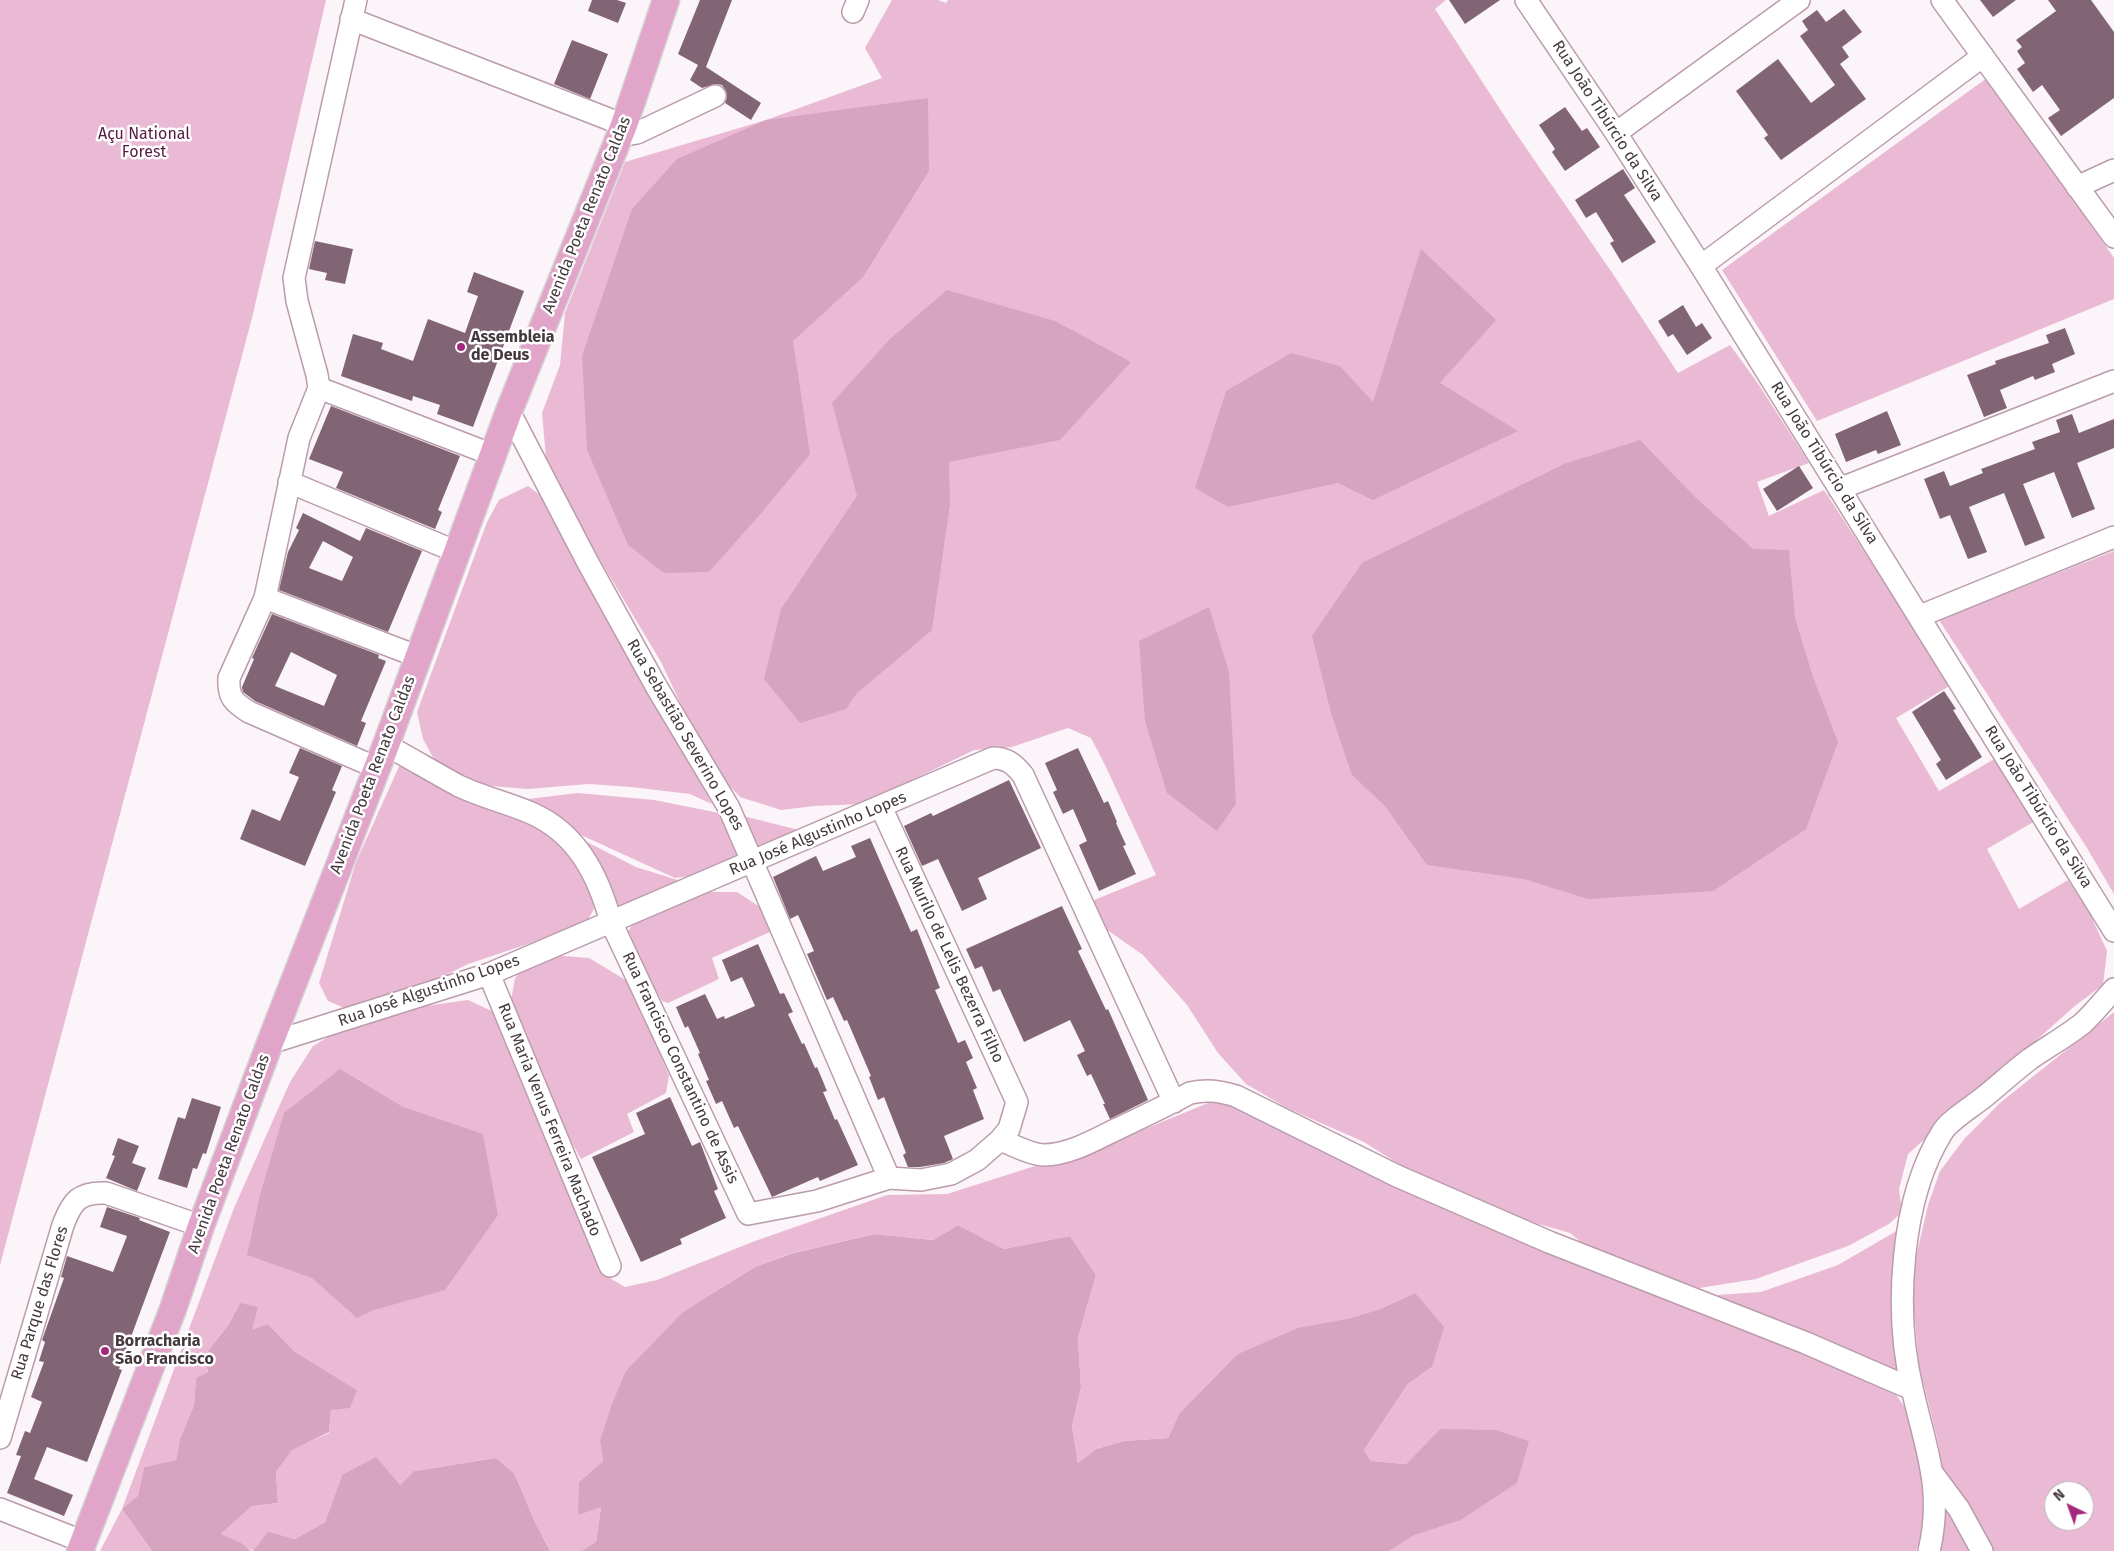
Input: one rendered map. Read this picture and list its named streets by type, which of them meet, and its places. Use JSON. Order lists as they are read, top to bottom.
{
  "streets": {
    "main road": ["Avenida Poeta Renato Caldas"],
    "street": [
      "Rua João Tibúrcio da Silva",
      "Rua Sebastião Severino Lopes",
      "Rua José Algustinho Lopes",
      "Rua Murilo de Lelis Bezerra Filho",
      "Rua Francisco Constantino de Assis",
      "Rua Maria Venus Ferreira Machado",
      "Rua Parque das Flores"
    ]
  },
  "crossings": [
    ["Avenida Poeta Renato Caldas", "Rua Sebastião Severino Lopes"],
    ["Avenida Poeta Renato Caldas", "Rua José Algustinho Lopes"],
    ["Avenida Poeta Renato Caldas", "Rua Francisco Constantino de Assis"],
    ["Avenida Poeta Renato Caldas", "Rua Parque das Flores"],
    ["Rua Sebastião Severino Lopes", "Rua José Algustinho Lopes"],
    ["Rua Sebastião Severino Lopes", "Rua Francisco Constantino de Assis"],
    ["Rua José Algustinho Lopes", "Rua Murilo de Lelis Bezerra Filho"],
    ["Rua José Algustinho Lopes", "Rua Francisco Constantino de Assis"],
    ["Rua José Algustinho Lopes", "Rua Maria Venus Ferreira Machado"]
  ],
  "parks": ["Açu National Forest"],
  "places": ["Assembleia de Deus", "Borracharia São Francisco"],
  "north": "top left"
}
